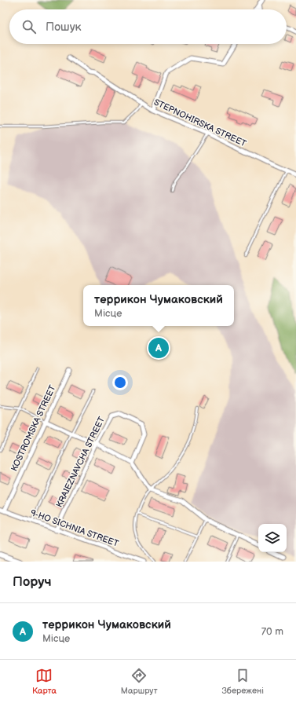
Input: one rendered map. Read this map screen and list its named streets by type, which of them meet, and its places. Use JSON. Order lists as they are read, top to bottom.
{
  "streets": {
    "street": [
      "STEPNOHIRSKA STREET",
      "KOSTROMSKA STREET",
      "KRAIEZNAVCHA STREET",
      "9-HO SICHNIA STREET"
    ]
  },
  "crossings": [
    ["KOSTROMSKA STREET", "9-HO SICHNIA STREET"],
    ["KRAIEZNAVCHA STREET", "9-HO SICHNIA STREET"]
  ],
  "page": {
    "search": "Пошук",
    "popup": ["террикон Чумаковский", "Місце"],
    "pins": "A",
    "heading": "Поруч",
    "list": [
      {
        "mark": "A",
        "name": "террикон Чумаковский",
        "note": "Місце",
        "value": "70 m"
      }
    ],
    "nav": ["Карта", "Маршрут", "Збережені"]
  }
}
